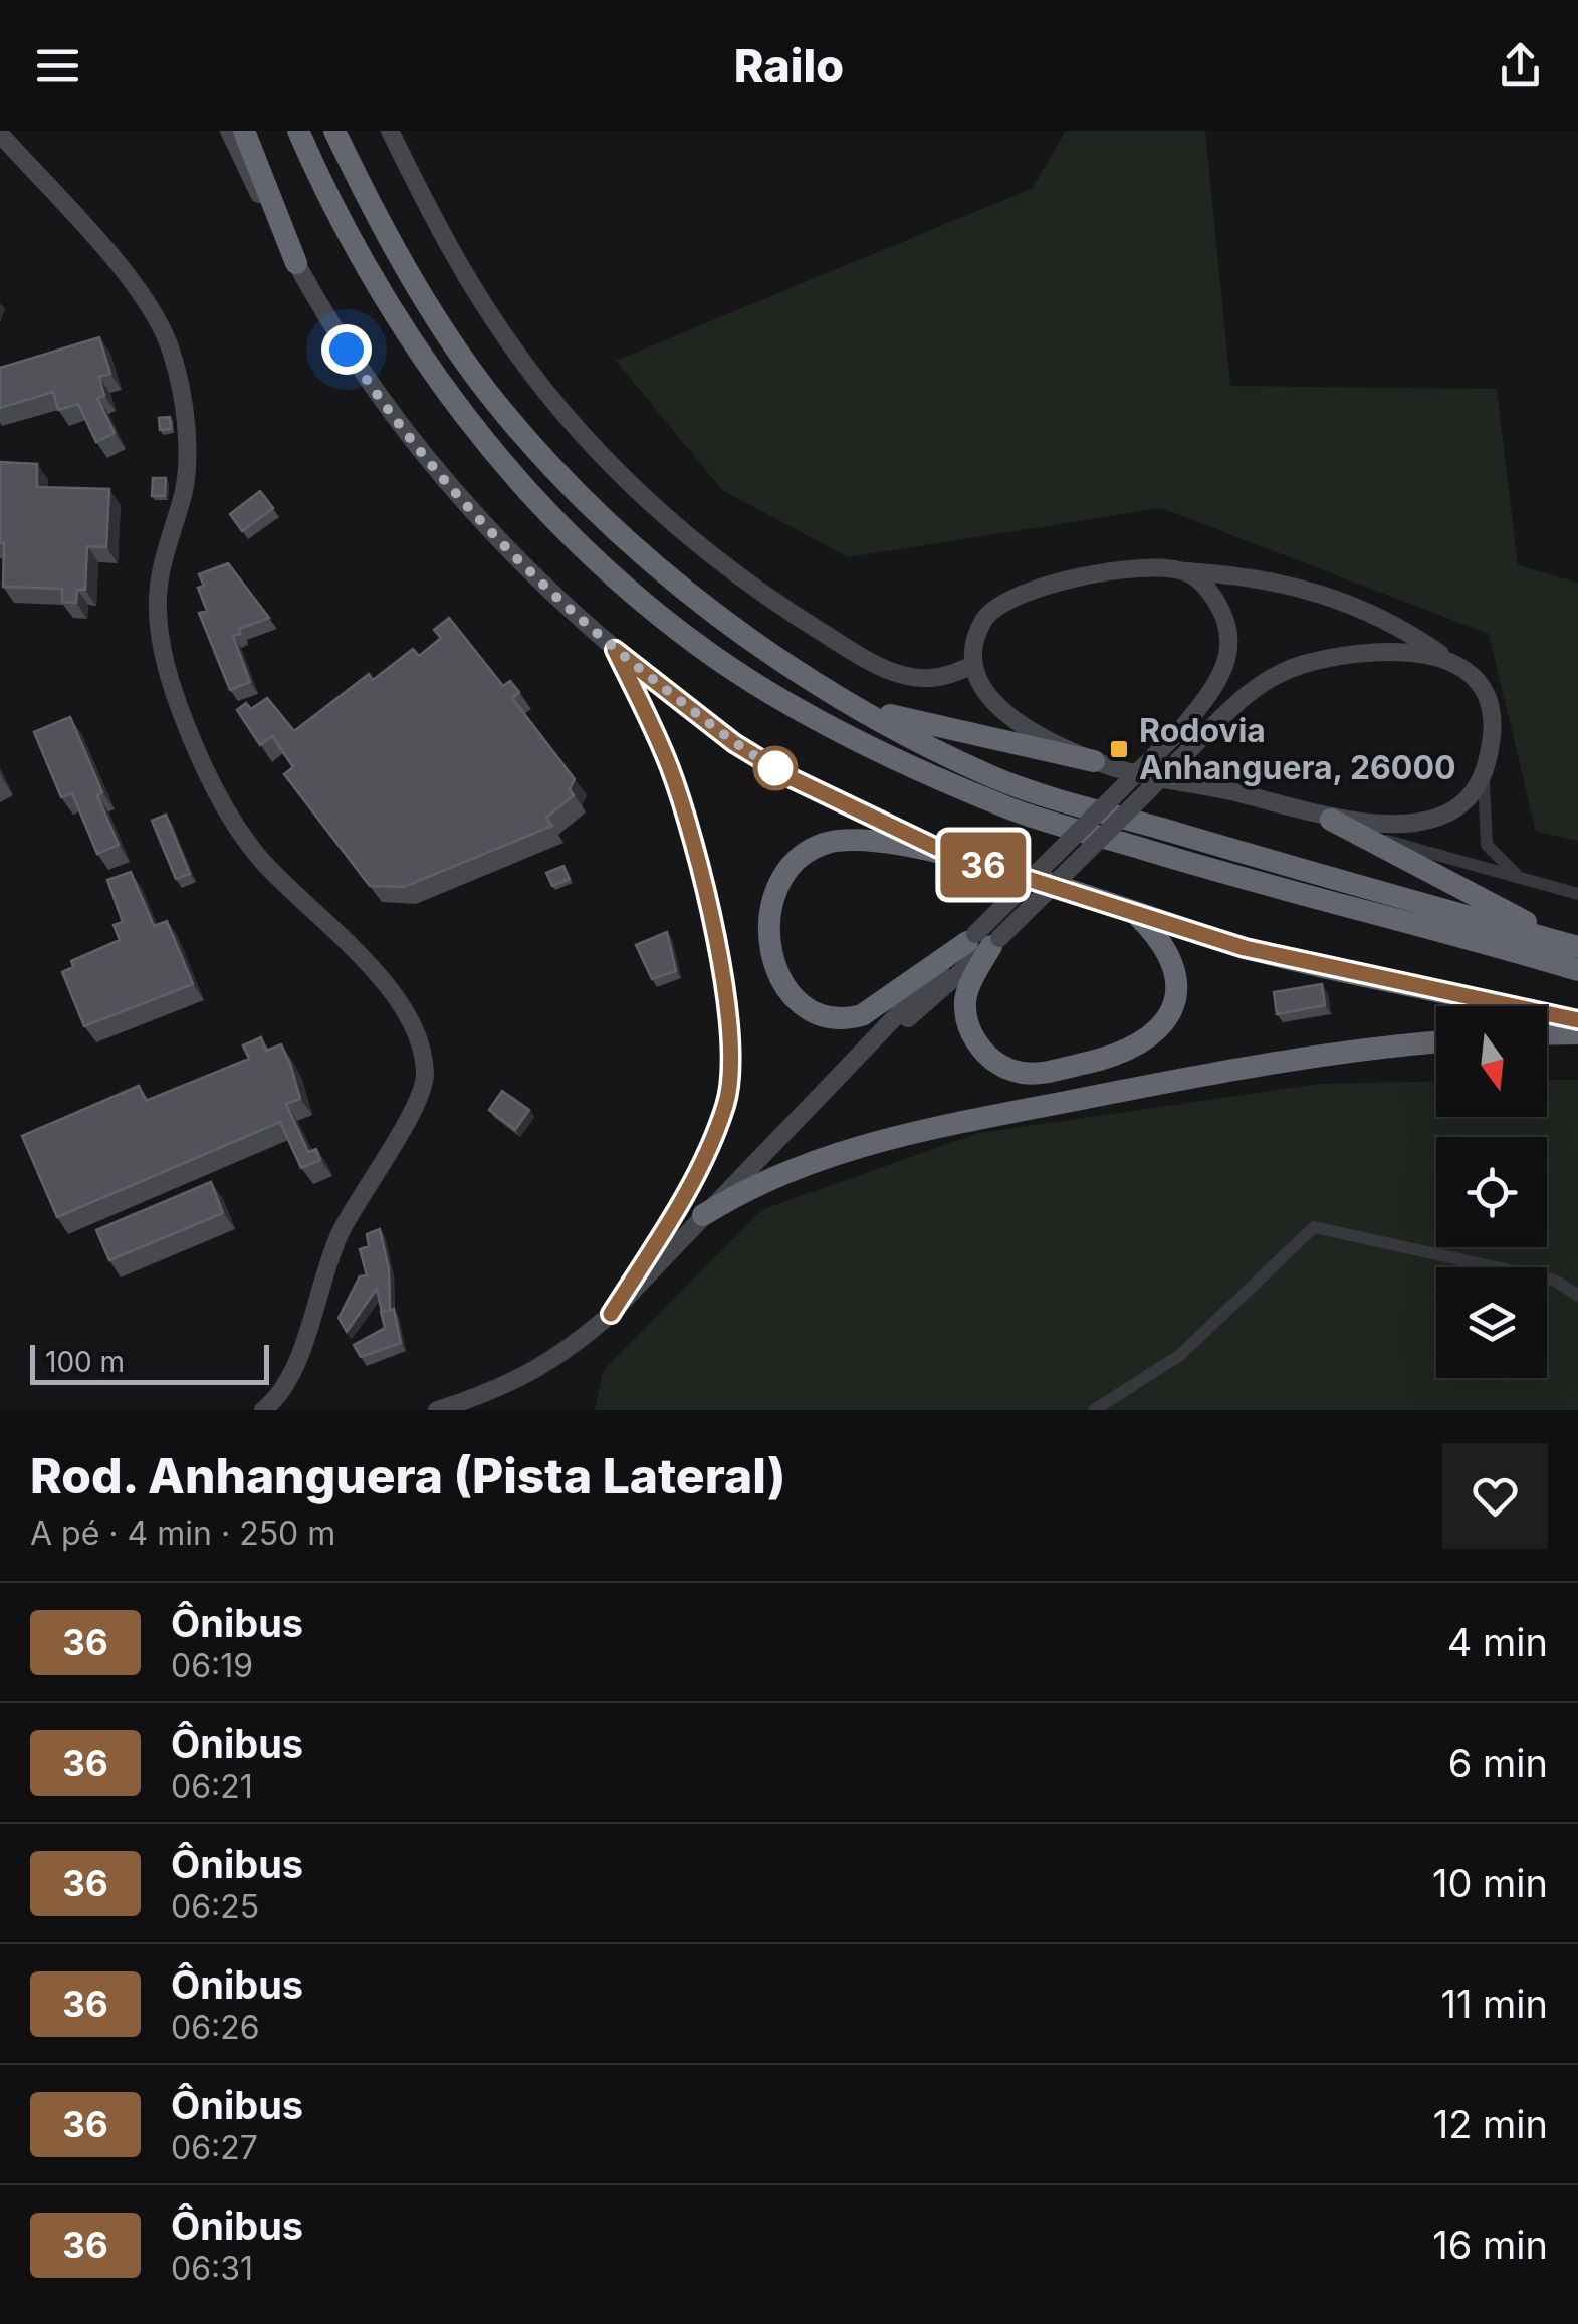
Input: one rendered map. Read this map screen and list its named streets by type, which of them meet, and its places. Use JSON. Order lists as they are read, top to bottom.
{
  "places": {
    "transit": ["Rodovia Anhanguera, 26000"]
  },
  "lines": ["bus line 36"],
  "scale_bar": "100 m",
  "north": "bottom",
  "page": {
    "header": "Railo",
    "on_map": "36",
    "scale": "100 m",
    "heading": ["Rod. Anhanguera (Pista Lateral)", "A pé · 4 min · 250 m"],
    "list": [
      {
        "mark": "36",
        "name": "Ônibus",
        "note": "06:19",
        "value": "4 min"
      },
      {
        "mark": "36",
        "name": "Ônibus",
        "note": "06:21",
        "value": "6 min"
      },
      {
        "mark": "36",
        "name": "Ônibus",
        "note": "06:25",
        "value": "10 min"
      },
      {
        "mark": "36",
        "name": "Ônibus",
        "note": "06:26",
        "value": "11 min"
      },
      {
        "mark": "36",
        "name": "Ônibus",
        "note": "06:27",
        "value": "12 min"
      },
      {
        "mark": "36",
        "name": "Ônibus",
        "note": "06:31",
        "value": "16 min"
      }
    ]
  }
}
